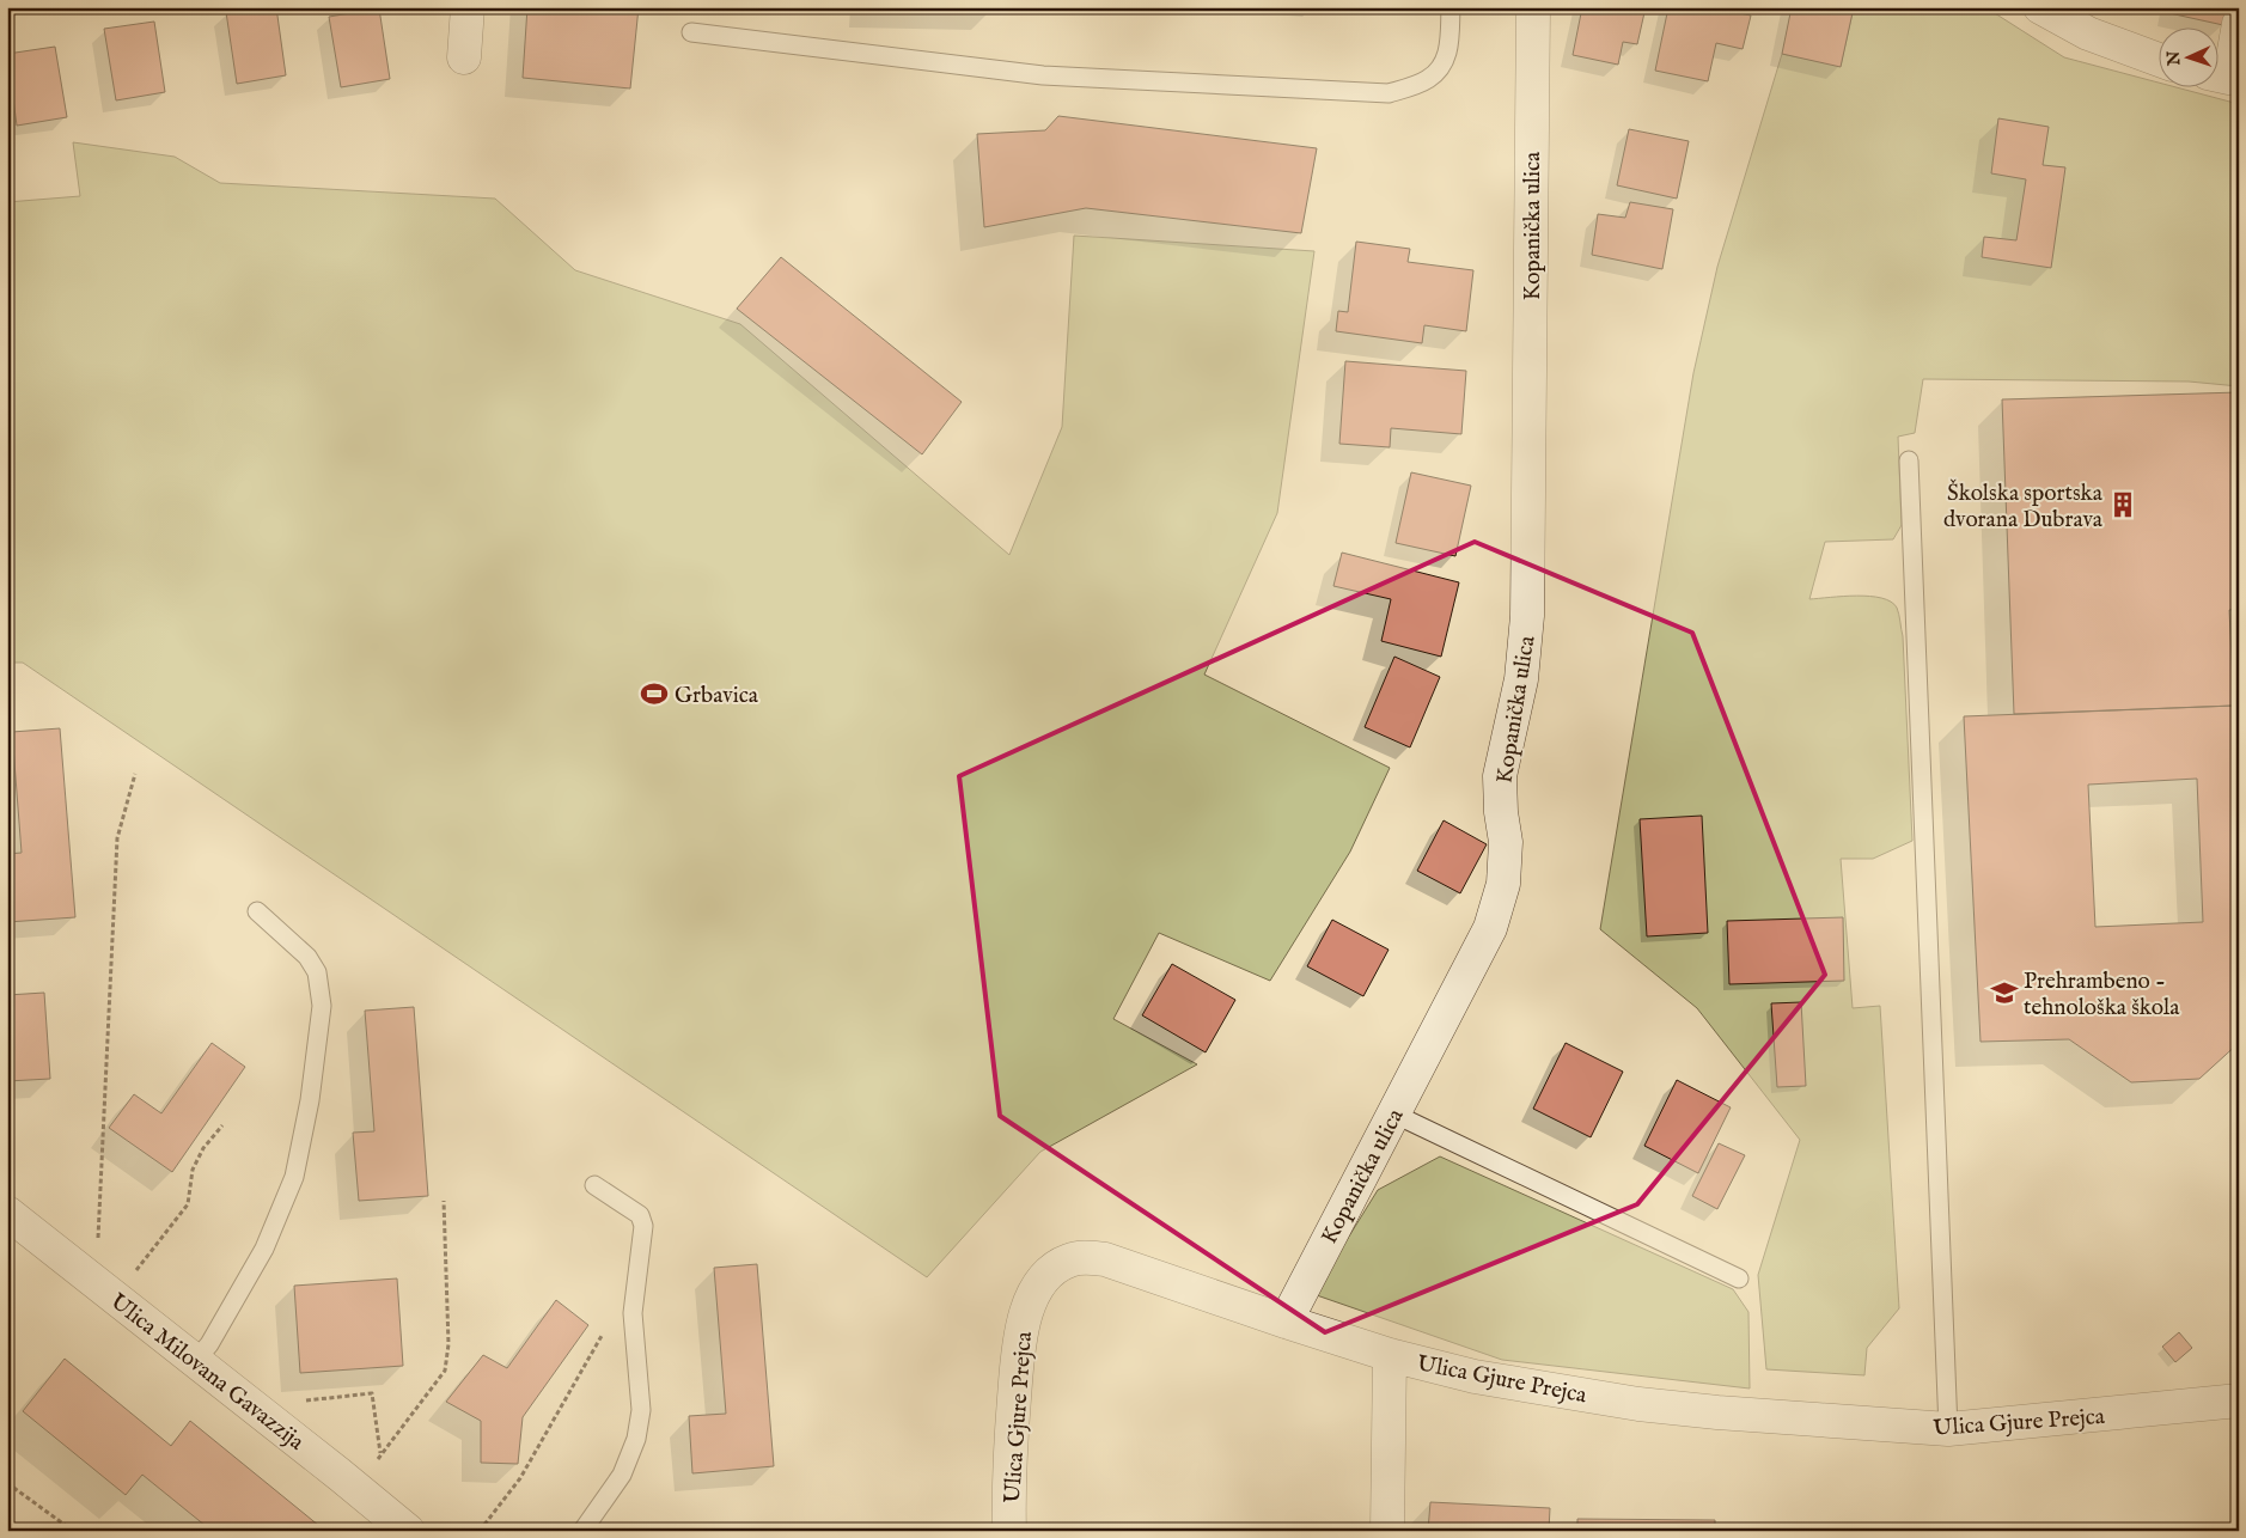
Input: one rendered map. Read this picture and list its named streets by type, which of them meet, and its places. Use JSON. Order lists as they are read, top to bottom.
{
  "streets": {
    "street": ["Kopanička ulica", "Ulica Milovana Gavazzija", "Ulica Gjure Prejca"]
  },
  "crossings": [
    ["Kopanička ulica", "Ulica Gjure Prejca"]
  ],
  "places": {
    "building": ["Školska sportska dvorana Dubrava"],
    "sports": ["Grbavica"],
    "school or university": ["Prehrambeno - tehnološka škola"]
  },
  "north": "left"
}
